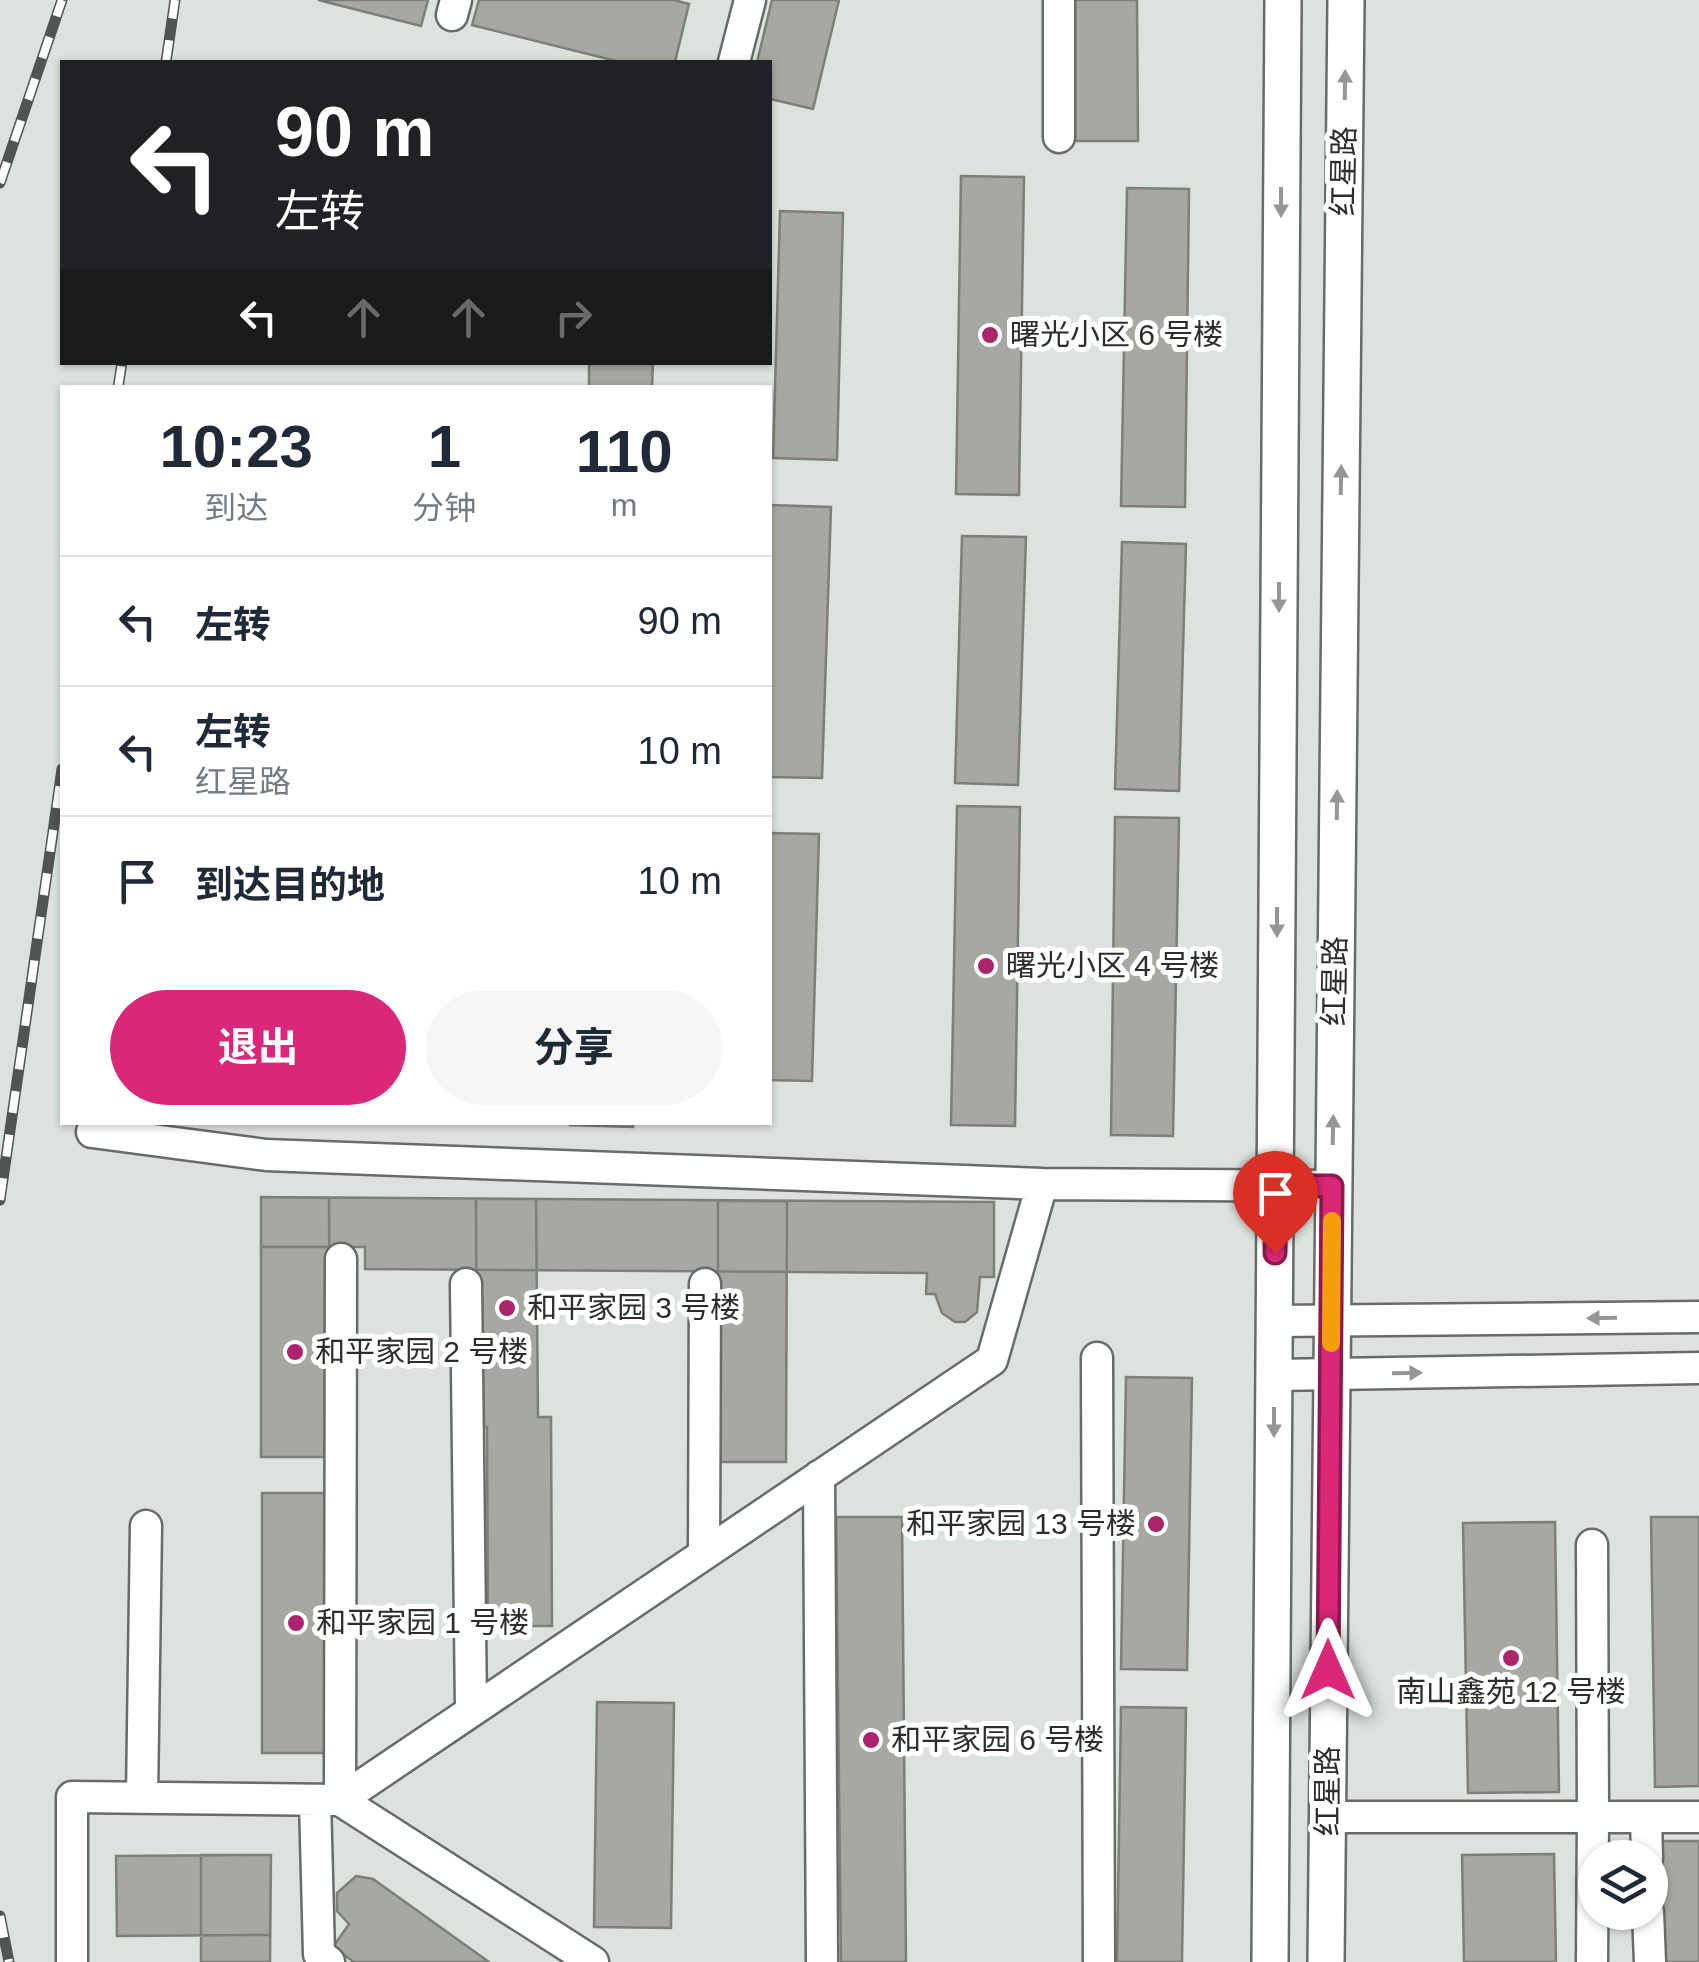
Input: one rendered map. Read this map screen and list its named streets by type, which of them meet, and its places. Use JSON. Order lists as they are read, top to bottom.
{
  "streets": {
    "street": ["红星路"]
  },
  "places": [
    "曙光小区 6 号楼",
    "曙光小区 4 号楼",
    "和平家园 3 号楼",
    "和平家园 2 号楼",
    "和平家园 13 号楼",
    "和平家园 1 号楼",
    "南山鑫苑 12 号楼",
    "和平家园 6 号楼"
  ],
  "page": {
    "turn": ["90 m", "左转"],
    "eta": [
      "10:23",
      "到达",
      "1",
      "分钟",
      "110",
      "m"
    ],
    "list": [
      {
        "name": "左转",
        "value": "90 m"
      },
      {
        "name": "左转",
        "note": "红星路",
        "value": "10 m"
      },
      {
        "name": "到达目的地",
        "value": "10 m"
      }
    ],
    "buttons": ["退出", "分享"]
  }
}
